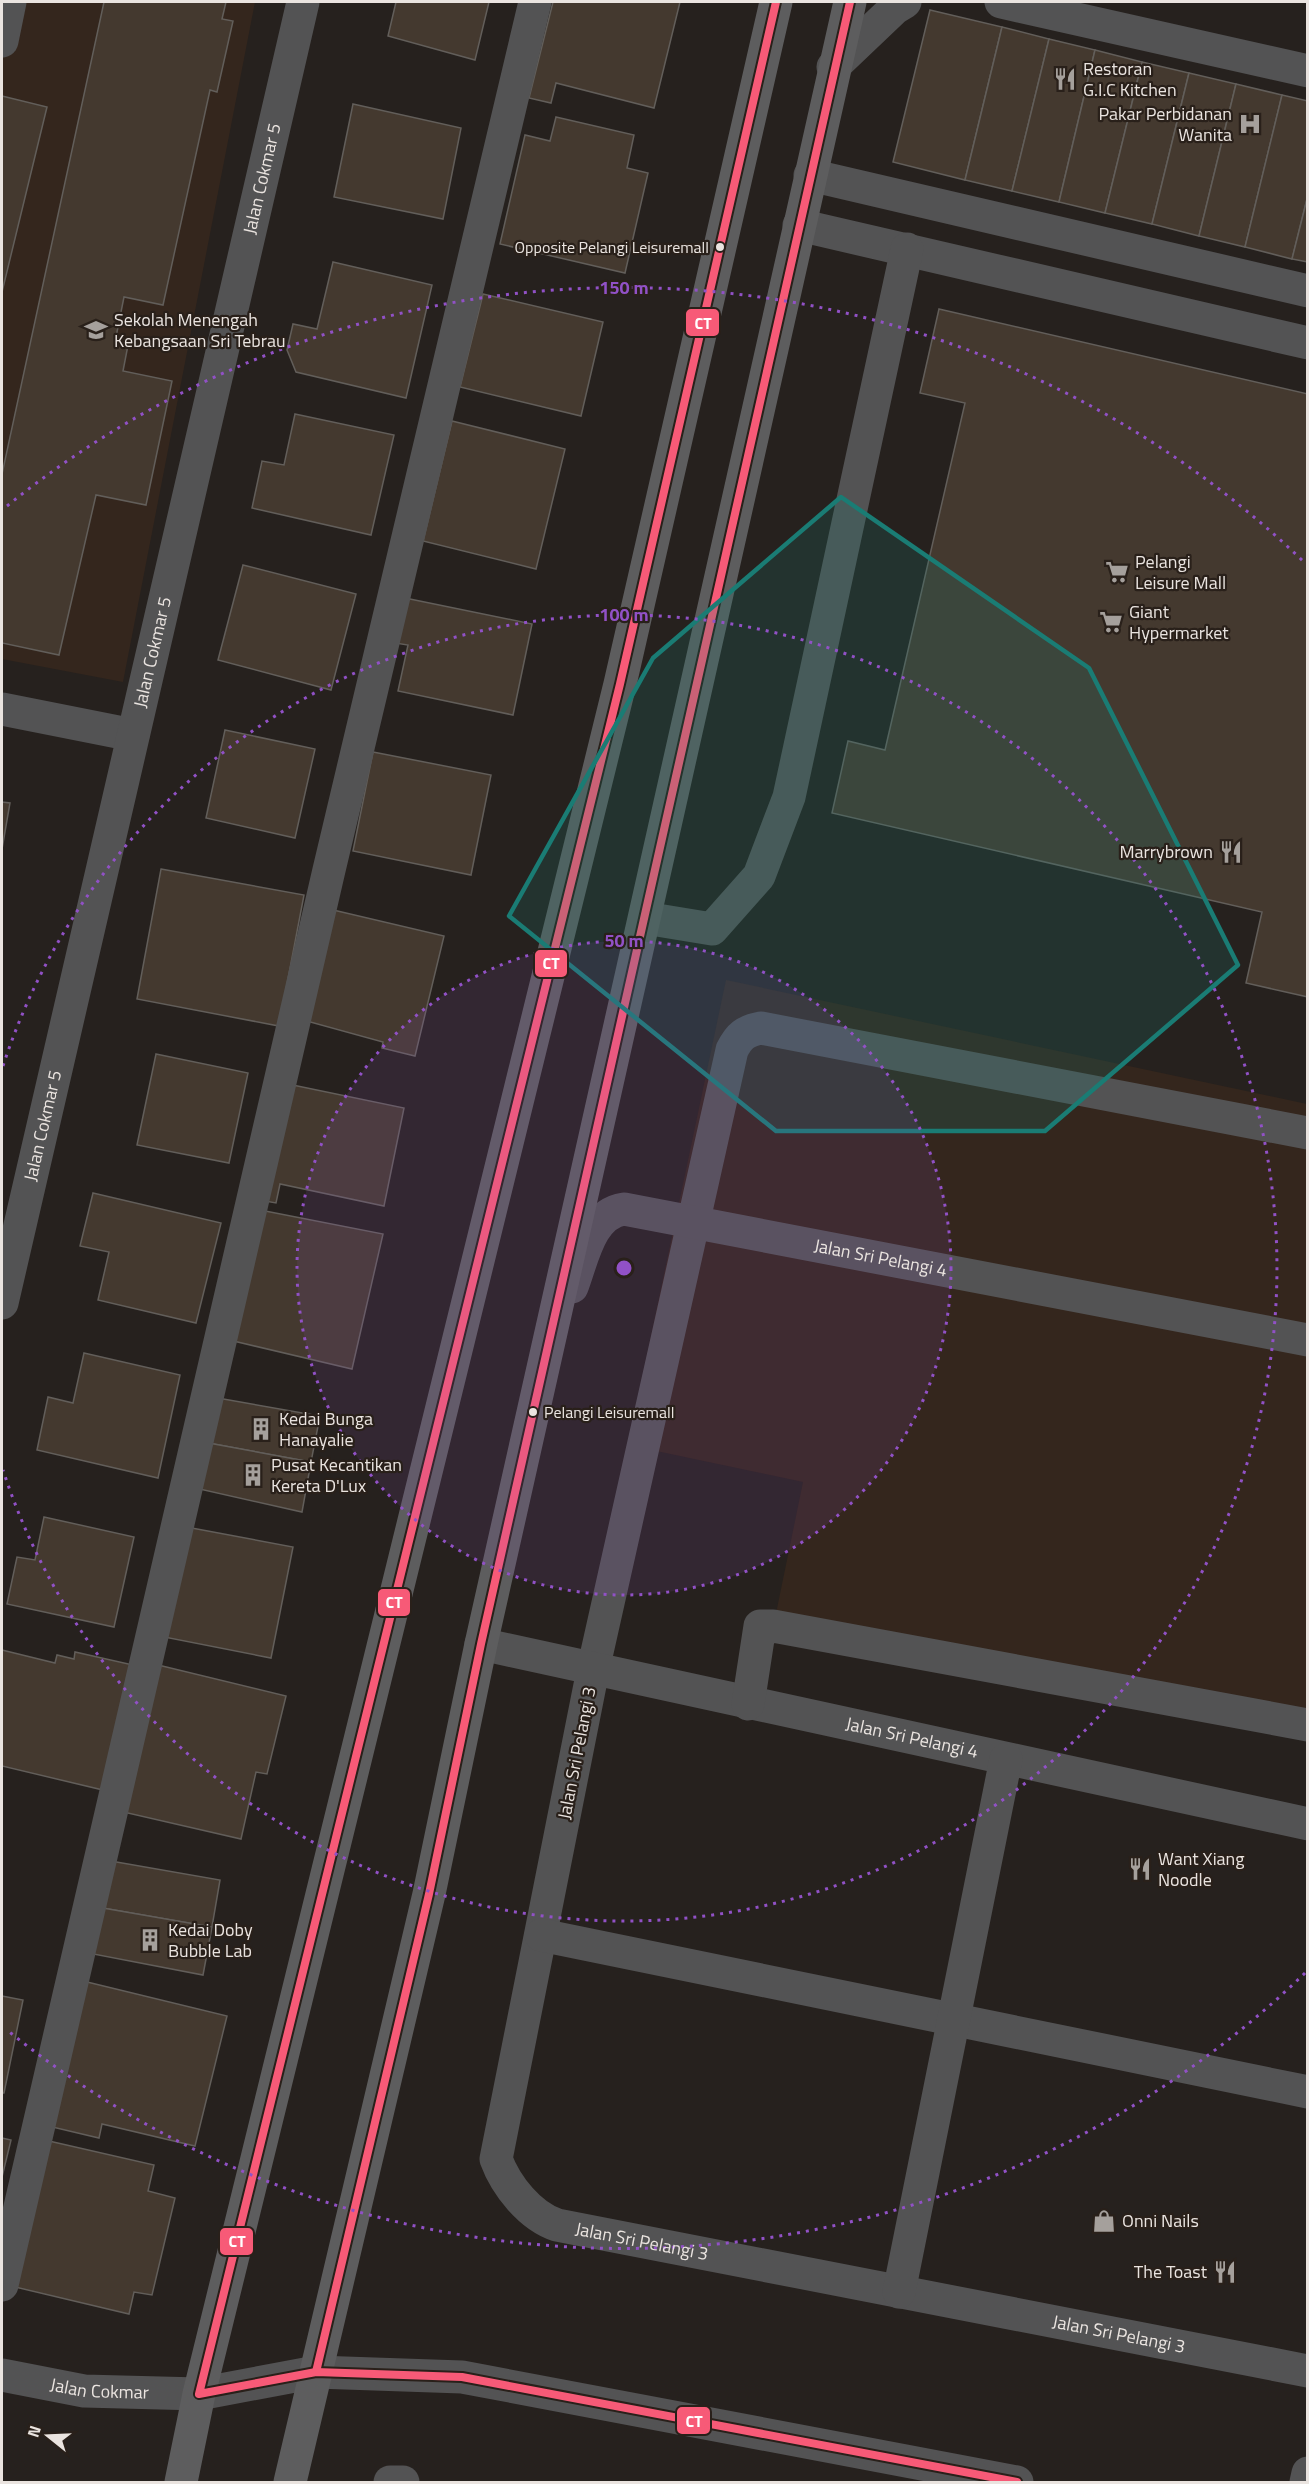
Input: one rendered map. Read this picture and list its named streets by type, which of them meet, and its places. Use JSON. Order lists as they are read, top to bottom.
{
  "streets": {
    "street": [
      "Jalan Cokmar 5",
      "Jalan Sri Pelangi 4",
      "Jalan Sri Pelangi 3",
      "Jalan Cokmar"
    ]
  },
  "crossings": [
    ["Jalan Sri Pelangi 4", "Jalan Sri Pelangi 3"]
  ],
  "places": {
    "restaurant": [
      "Restoran G.I.C Kitchen",
      "Marrybrown",
      "Want Xiang Noodle",
      "The Toast"
    ],
    "hospital": ["Pakar Perbidanan Wanita"],
    "other": ["Opposite Pelangi Leisuremall", "Pelangi Leisuremall"],
    "school or university": ["Sekolah Menengah Kebangsaan Sri Tebrau"],
    "supermarket": ["Pelangi Leisure Mall", "Giant Hypermarket"],
    "building": ["Kedai Bunga Hanayalie", "Pusat Kecantikan Kereta D'Lux", "Kedai Doby Bubble Lab"],
    "shop": ["Onni Nails"]
  },
  "lines": ["transit line CT"],
  "north": "left",
  "rings": ["150 m", "100 m", "50 m"]
}
